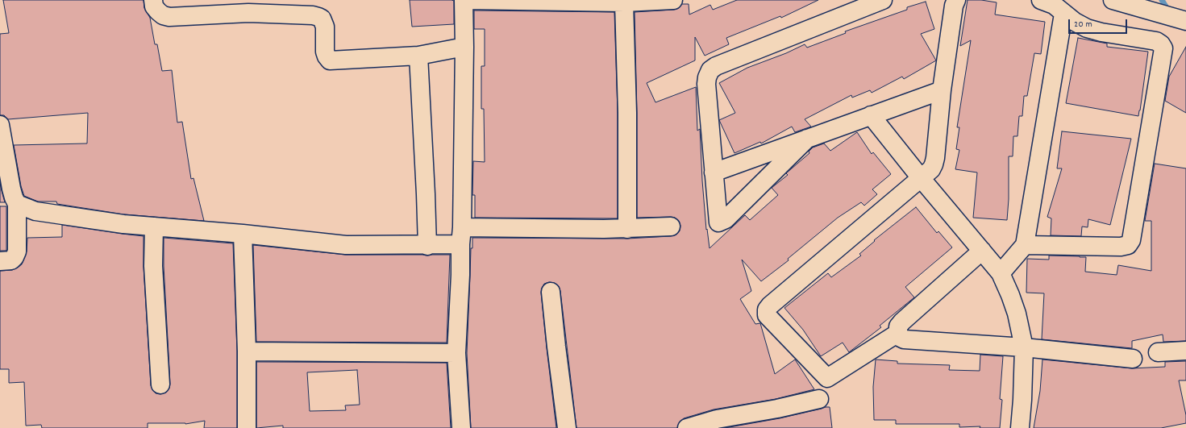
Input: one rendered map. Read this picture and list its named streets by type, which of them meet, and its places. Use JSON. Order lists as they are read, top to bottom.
{
  "scale_bar": "20 m"
}
